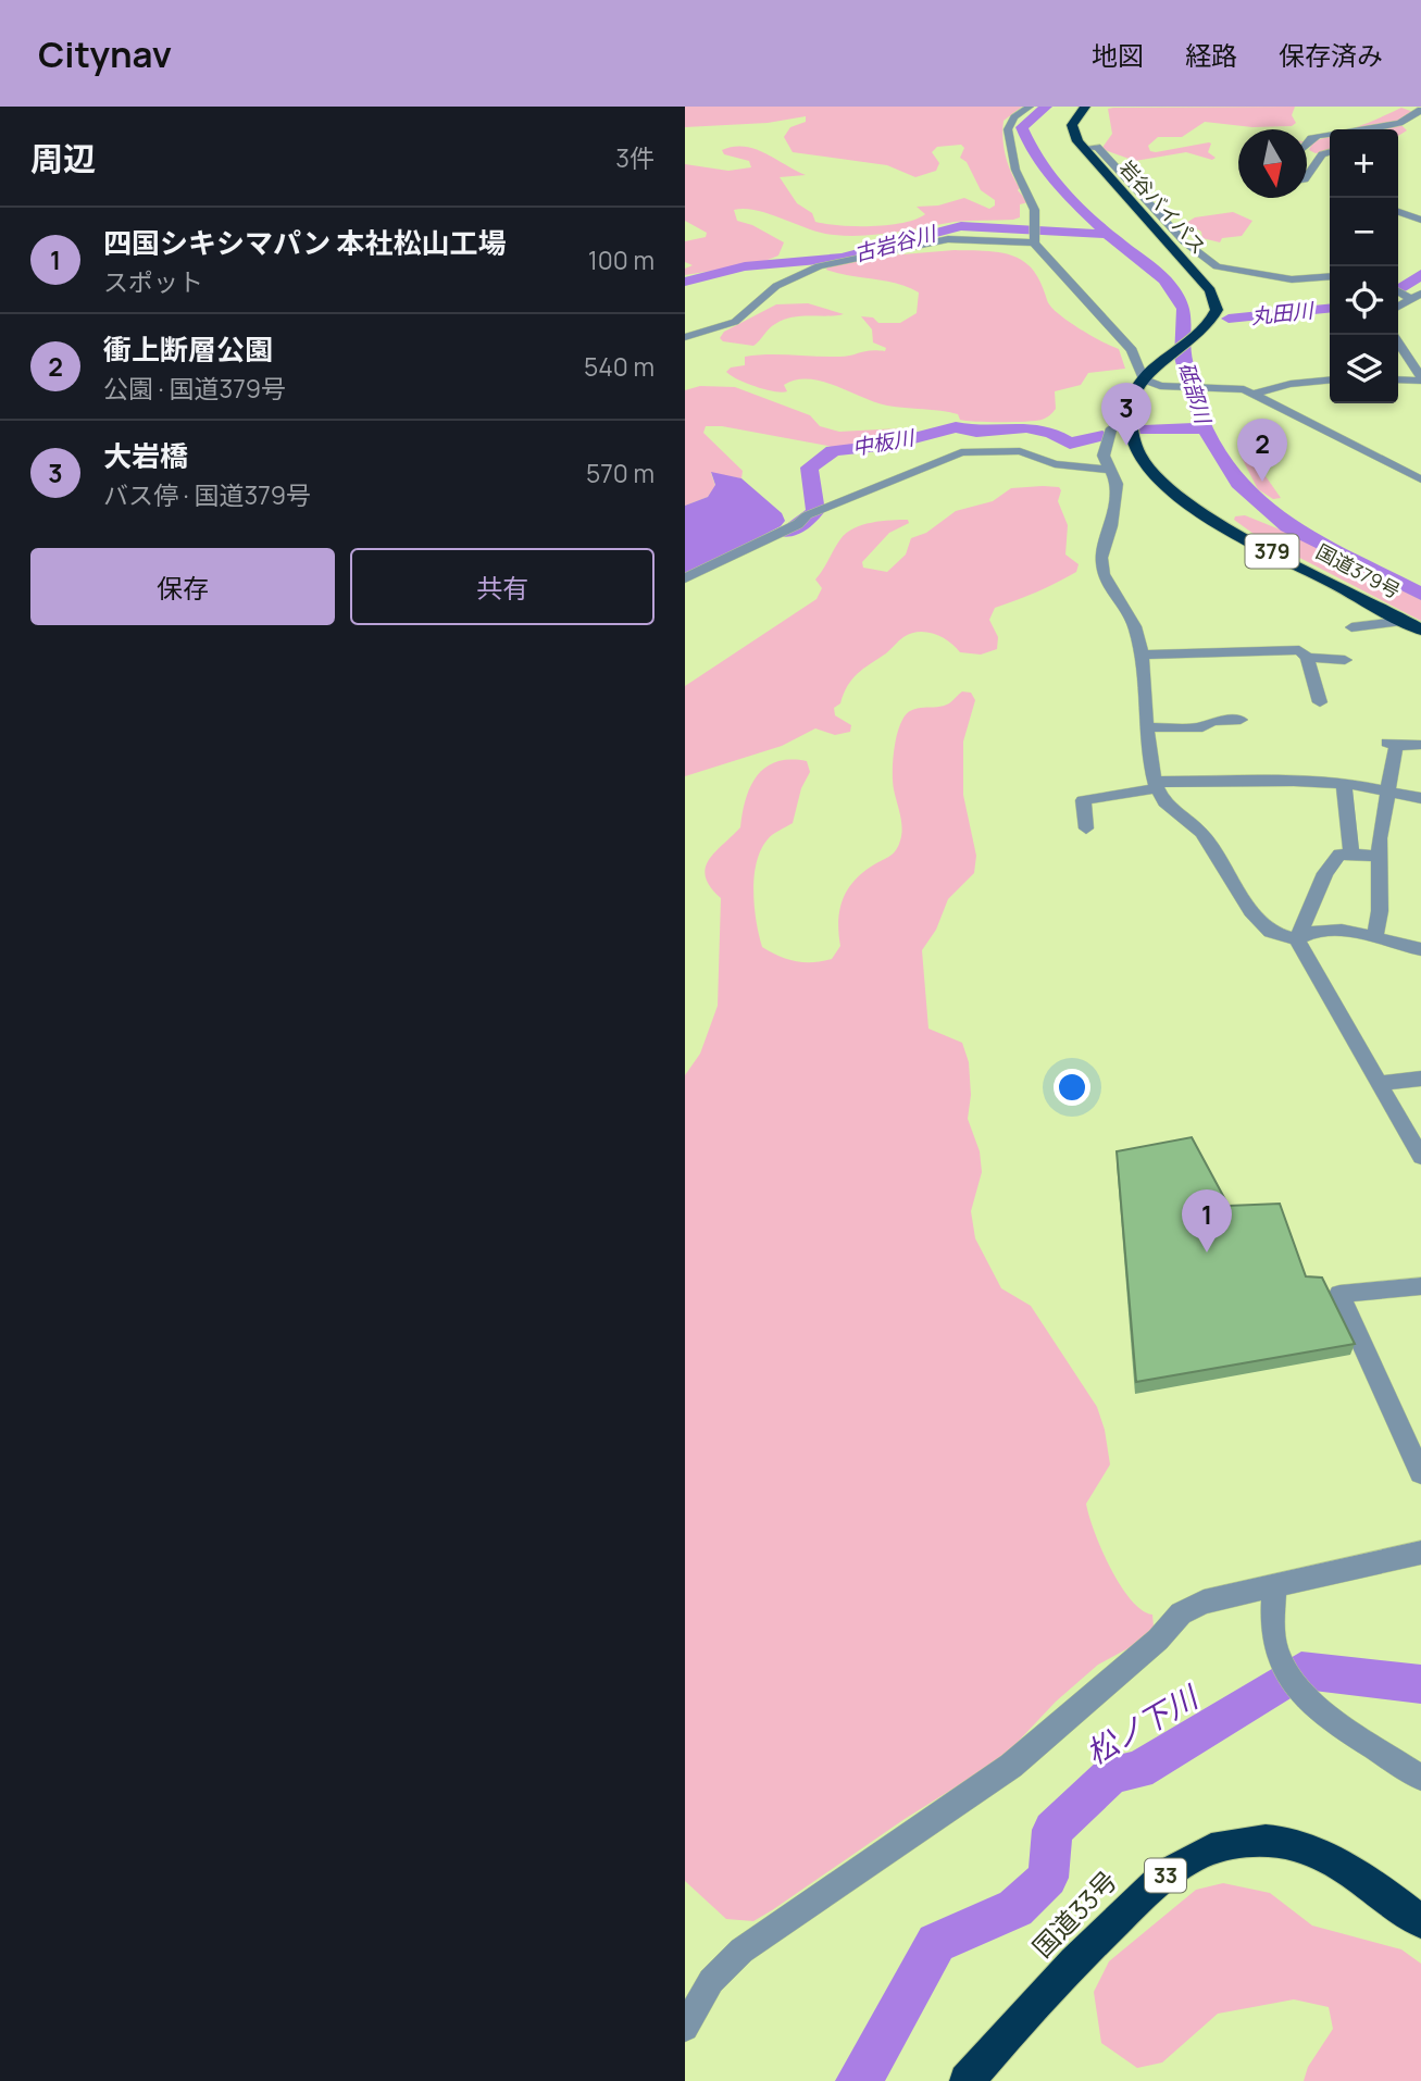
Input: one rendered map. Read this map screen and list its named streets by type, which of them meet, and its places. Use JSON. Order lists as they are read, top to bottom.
{
  "streets": {
    "highway": [
      "岩谷バイパス",
      "379",
      "国道379号",
      "33",
      "国道33号"
    ]
  },
  "water": [
    "古岩谷川",
    "丸田川",
    "砥部川",
    "中板川",
    "松ノ下川"
  ],
  "north": "bottom",
  "page": {
    "header": "Citynav",
    "nav": ["地図", "経路", "保存済み"],
    "heading": ["周辺", "3件"],
    "map_buttons": ["+", "−"],
    "list": [
      {
        "mark": "1",
        "name": "四国シキシマパン 本社松山工場",
        "note": "スポット",
        "value": "100 m"
      },
      {
        "mark": "2",
        "name": "衝上断層公園",
        "note": "公園 · 国道379号",
        "value": "540 m"
      },
      {
        "mark": "3",
        "name": "大岩橋",
        "note": "バス停 · 国道379号",
        "value": "570 m"
      }
    ],
    "pins": ["3", "2", "1"],
    "buttons": ["保存", "共有"]
  }
}
